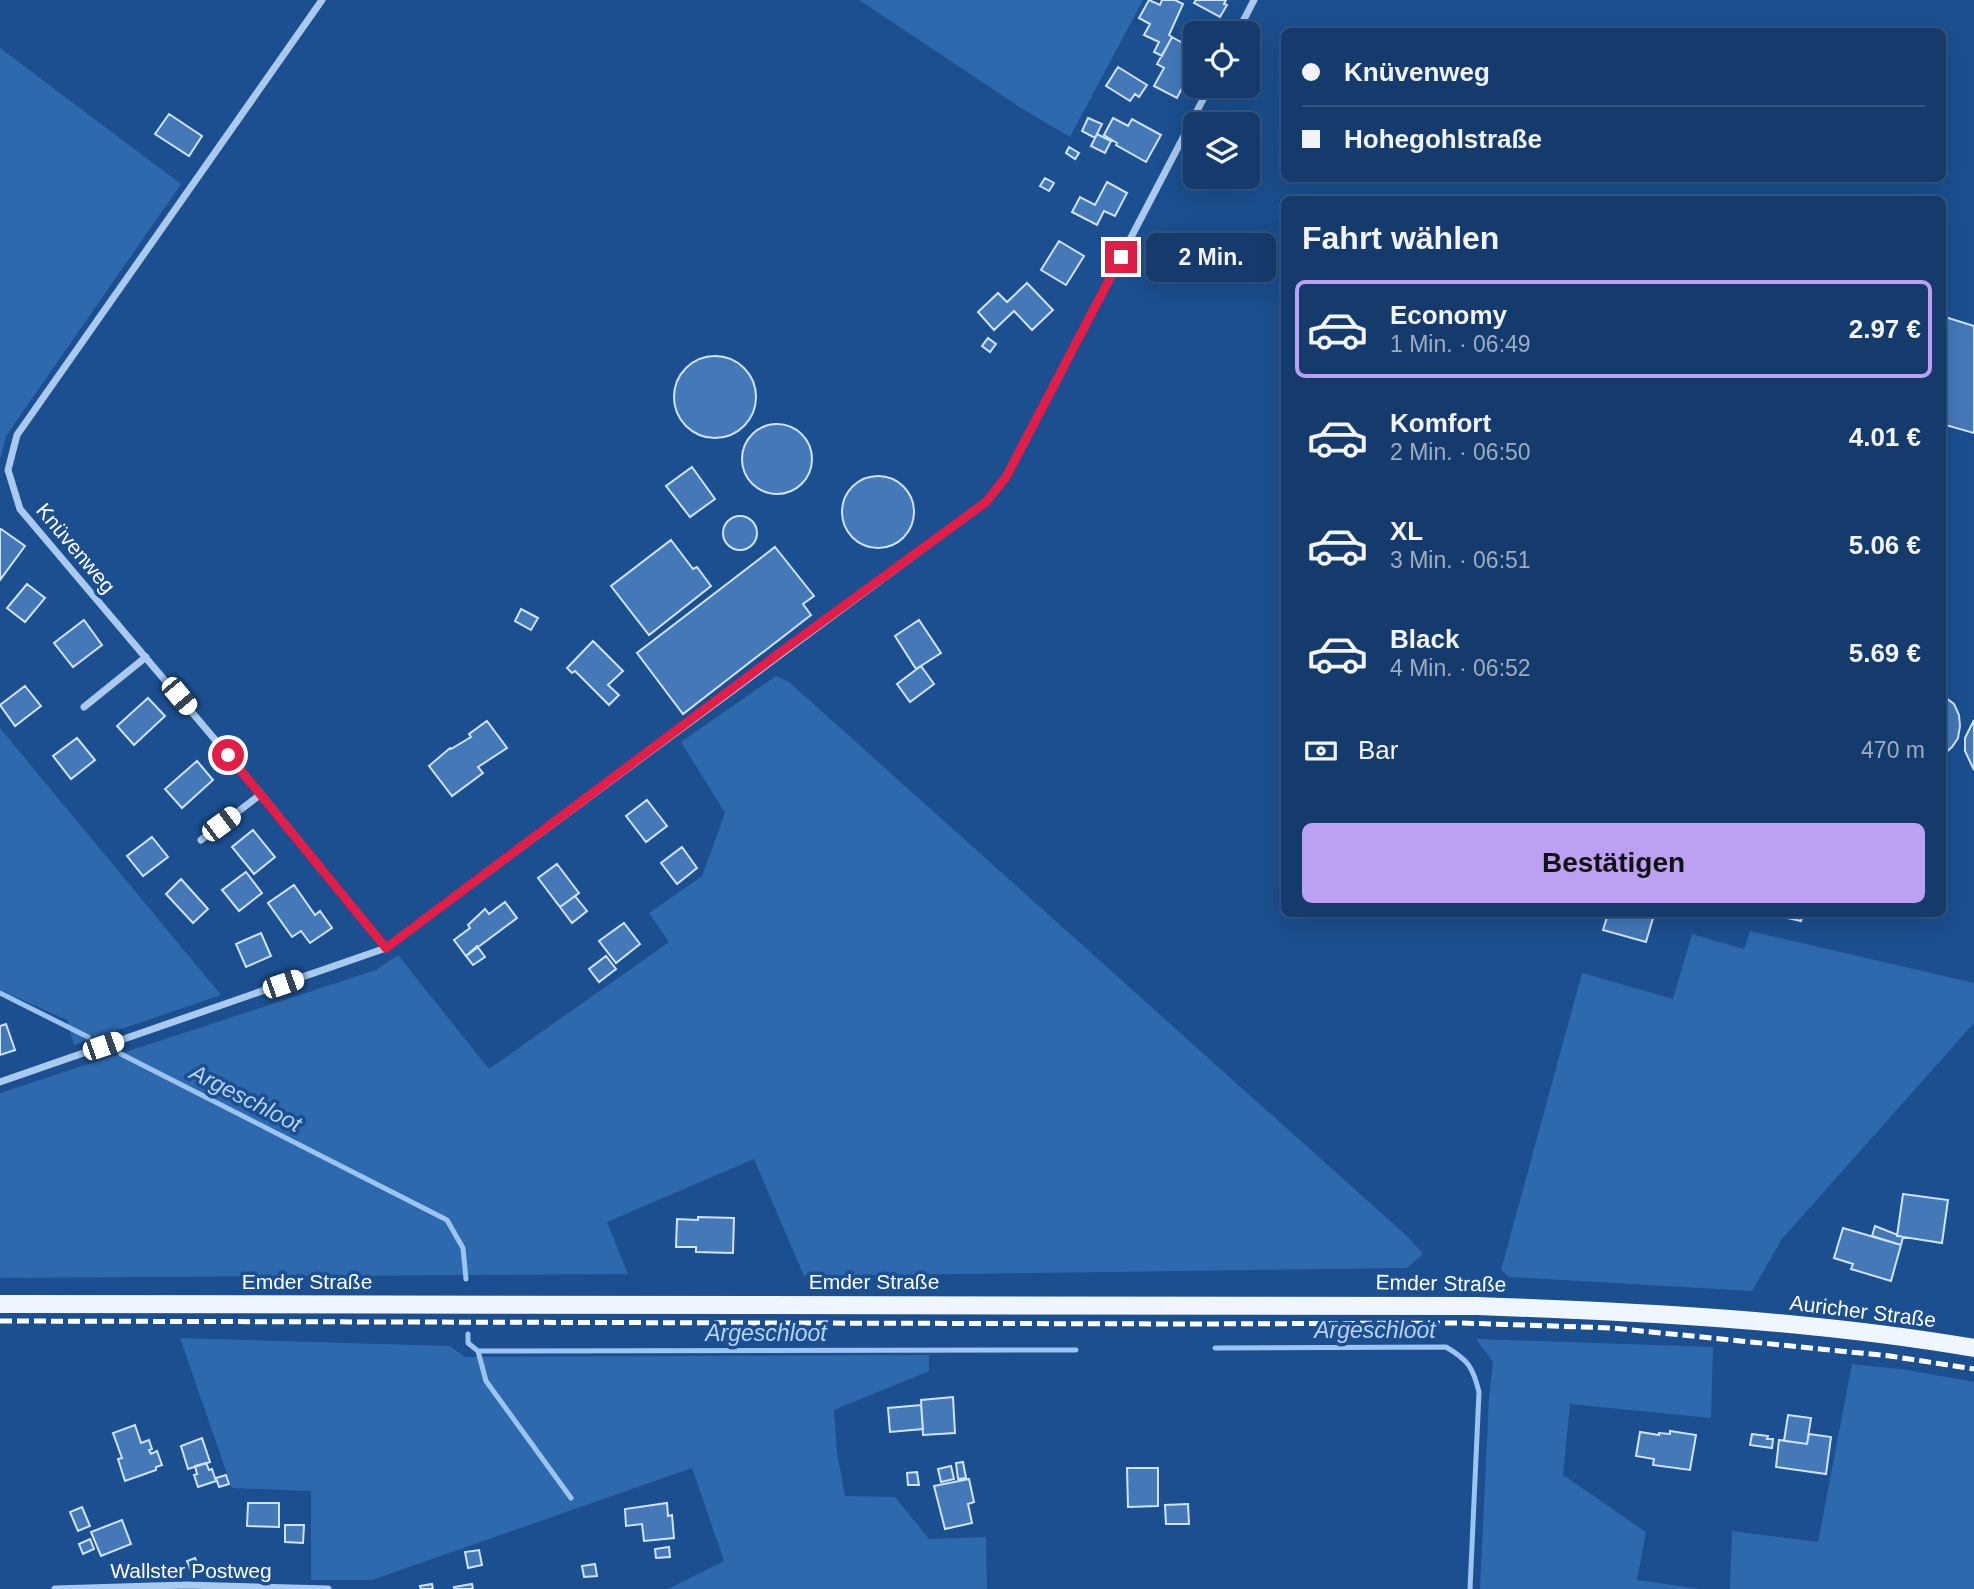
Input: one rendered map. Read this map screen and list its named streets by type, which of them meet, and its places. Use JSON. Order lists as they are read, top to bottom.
{
  "streets": {
    "main road": ["Emder Straße", "Auricher Straße"],
    "street": ["Knüvenweg", "Wallster Postweg"]
  },
  "crossings": [
    ["Emder Straße", "Auricher Straße"]
  ],
  "water": ["Argeschloot"],
  "page": {
    "banner": ["Knüvenweg", "Hohegohlstraße"],
    "heading": "Fahrt wählen",
    "bubble": "2 Min.",
    "list": [
      {
        "name": "Economy",
        "note": "1 Min. · 06:49",
        "value": "2.97 €"
      },
      {
        "name": "Komfort",
        "note": "2 Min. · 06:50",
        "value": "4.01 €"
      },
      {
        "name": "XL",
        "note": "3 Min. · 06:51",
        "value": "5.06 €"
      },
      {
        "name": "Black",
        "note": "4 Min. · 06:52",
        "value": "5.69 €"
      }
    ],
    "pay": ["Bar", "470 m"],
    "buttons": "Bestätigen"
  }
}
